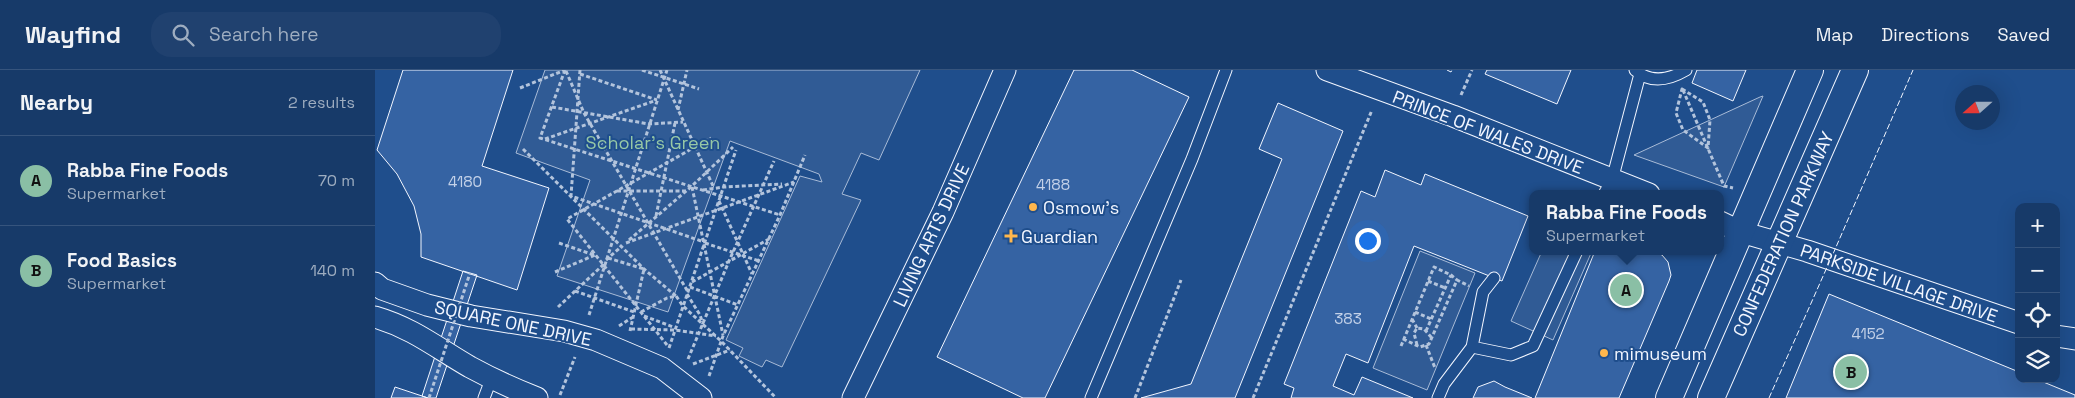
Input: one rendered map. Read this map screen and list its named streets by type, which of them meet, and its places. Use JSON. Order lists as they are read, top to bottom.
{
  "streets": {
    "street": [
      "PRINCE OF WALES DRIVE",
      "CONFEDERATION PARKWAY",
      "LIVING ARTS DRIVE",
      "PARKSIDE VILLAGE DRIVE",
      "SQUARE ONE DRIVE"
    ]
  },
  "crossings": [
    ["CONFEDERATION PARKWAY", "PARKSIDE VILLAGE DRIVE"]
  ],
  "parks": ["Scholar's Green"],
  "places": {
    "other": ["Osmow's", "mimuseum"],
    "health": ["Guardian"]
  },
  "house_numbers": [
    "4180",
    "4188",
    "383",
    "4152"
  ],
  "north": "left",
  "page": {
    "header": "Wayfind",
    "search": "Search here",
    "nav": ["Map", "Directions", "Saved"],
    "heading": ["Nearby", "2 results"],
    "list": [
      {
        "mark": "A",
        "name": "Rabba Fine Foods",
        "note": "Supermarket",
        "value": "70 m"
      },
      {
        "mark": "B",
        "name": "Food Basics",
        "note": "Supermarket",
        "value": "140 m"
      }
    ],
    "popup": ["Rabba Fine Foods", "Supermarket"],
    "map_buttons": ["+", "−"],
    "pins": ["A", "B"]
  }
}
